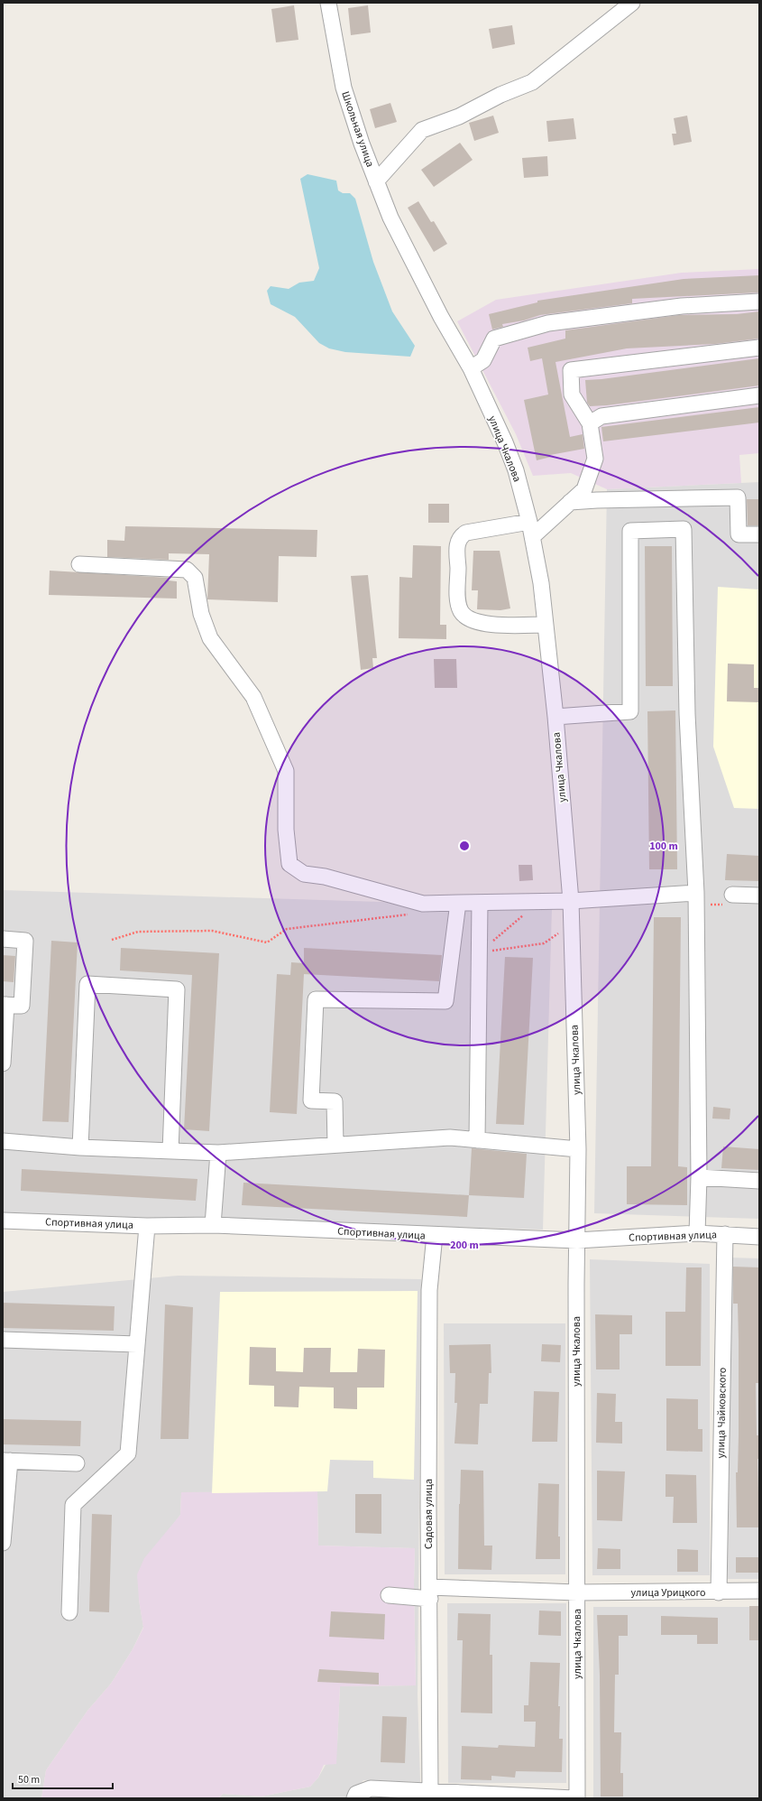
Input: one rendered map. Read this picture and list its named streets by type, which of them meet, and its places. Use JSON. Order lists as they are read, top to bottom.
{
  "streets": {
    "street": [
      "Школьная улица",
      "улица Чкалова",
      "Спортивная улица",
      "улица Чайковского",
      "Садовая улица",
      "улица Урицкого"
    ]
  },
  "crossings": [
    ["Школьная улица", "улица Чкалова"],
    ["улица Чкалова", "Спортивная улица"],
    ["улица Чкалова", "улица Урицкого"],
    ["Спортивная улица", "улица Чайковского"],
    ["Спортивная улица", "Садовая улица"],
    ["улица Чайковского", "улица Урицкого"],
    ["Садовая улица", "улица Урицкого"]
  ],
  "scale_bar": "50 m",
  "rings": ["100 m", "200 m"]
}
